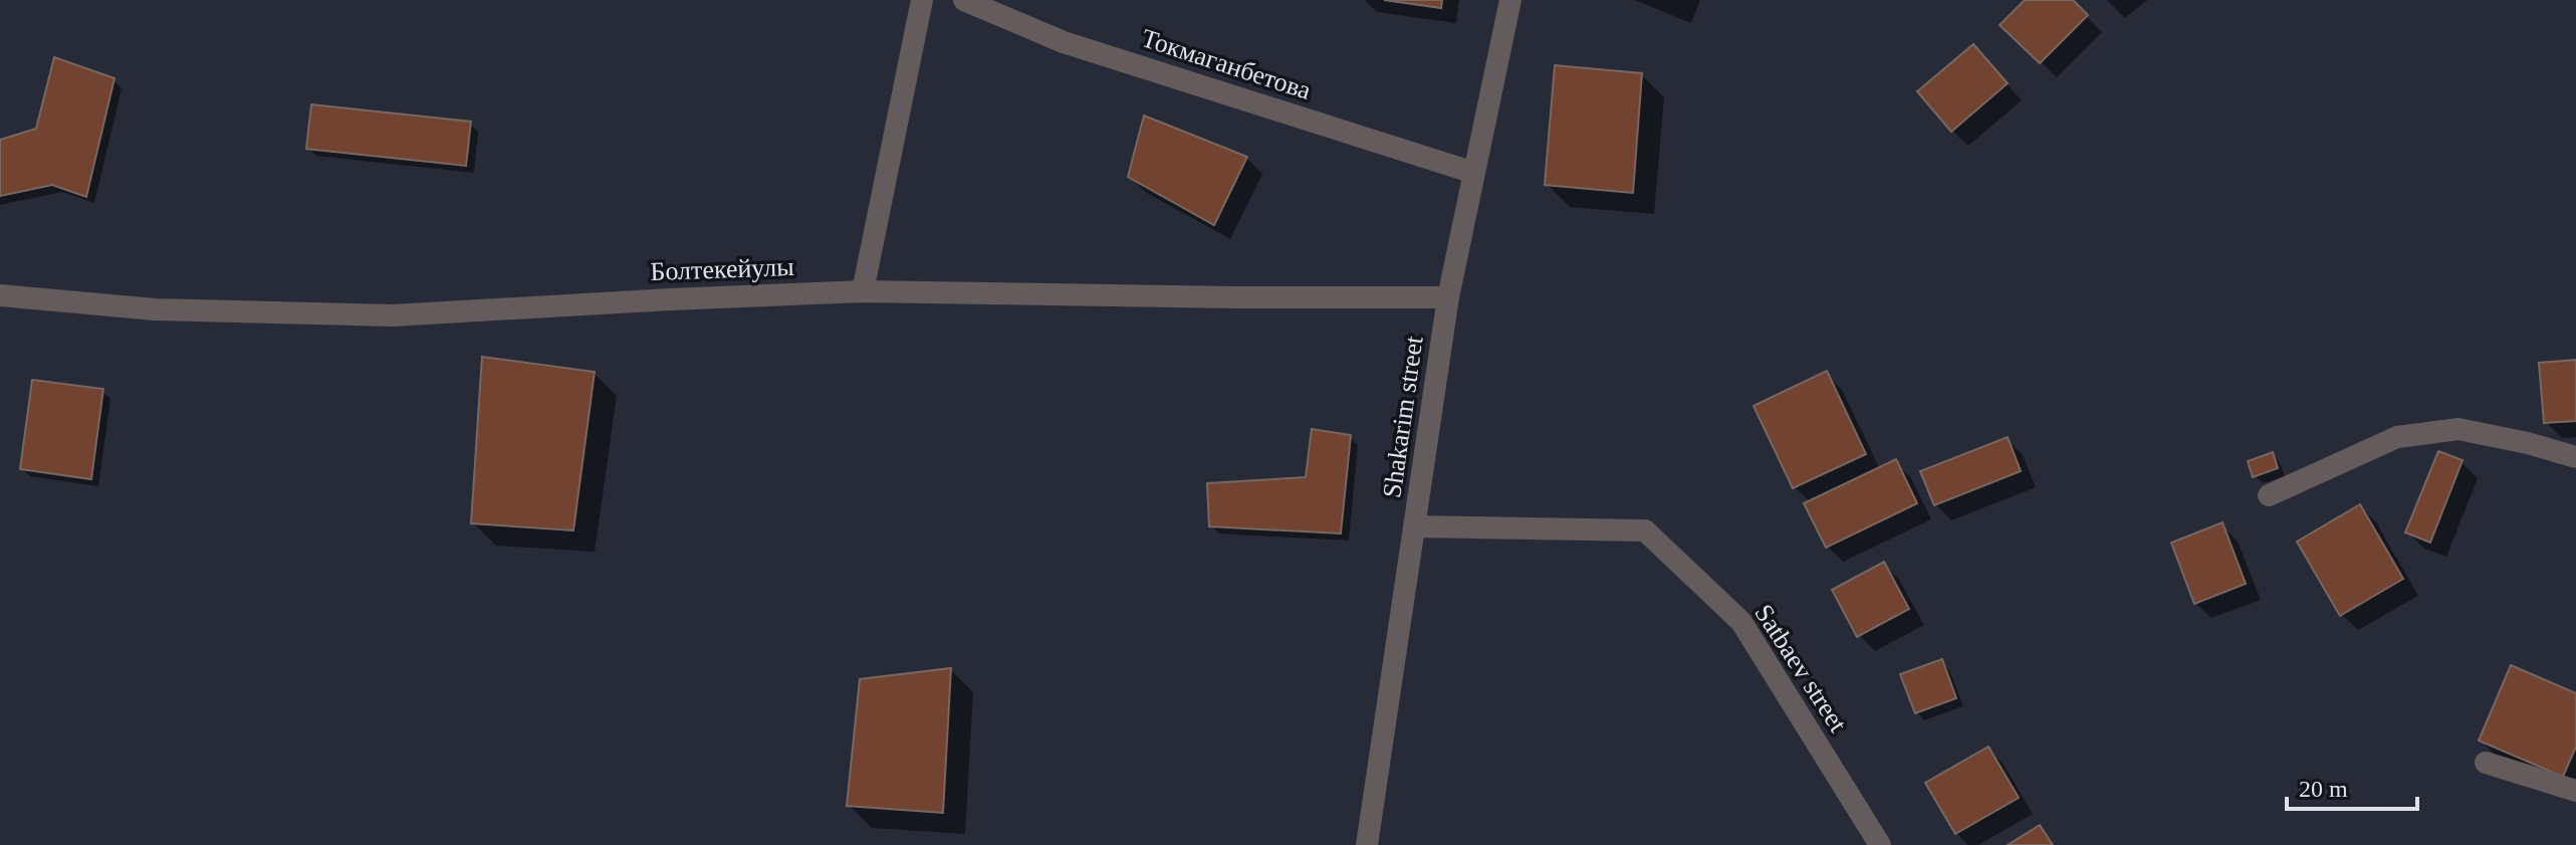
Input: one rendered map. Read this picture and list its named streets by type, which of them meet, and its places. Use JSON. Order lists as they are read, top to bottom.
{
  "streets": {
    "street": [
      "Токмаганбетова",
      "Болтекейулы",
      "Shakarim street",
      "Satbaev street"
    ]
  },
  "crossings": [
    ["Токмаганбетова", "Shakarim street"],
    ["Болтекейулы", "Shakarim street"],
    ["Shakarim street", "Satbaev street"]
  ],
  "scale_bar": "20 m"
}
